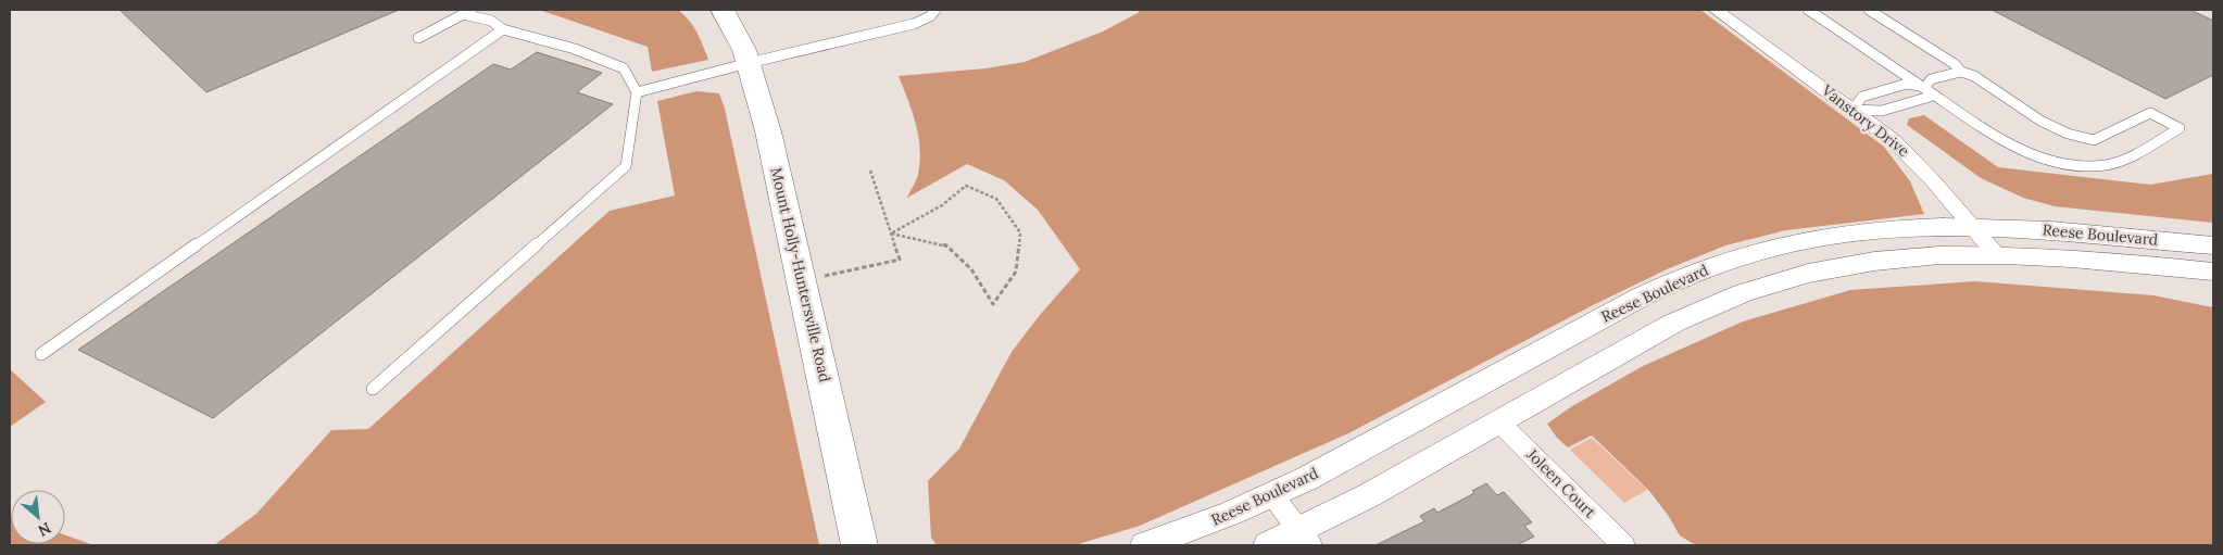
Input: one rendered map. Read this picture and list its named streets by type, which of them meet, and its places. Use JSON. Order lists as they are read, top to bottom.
{
  "streets": {
    "main road": ["Mount Holly-Huntersville Road"],
    "street": ["Vanstory Drive", "Reese Boulevard", "Joleen Court"]
  },
  "crossings": [
    ["Vanstory Drive", "Reese Boulevard"],
    ["Reese Boulevard", "Joleen Court"]
  ],
  "north": "bottom right"
}
